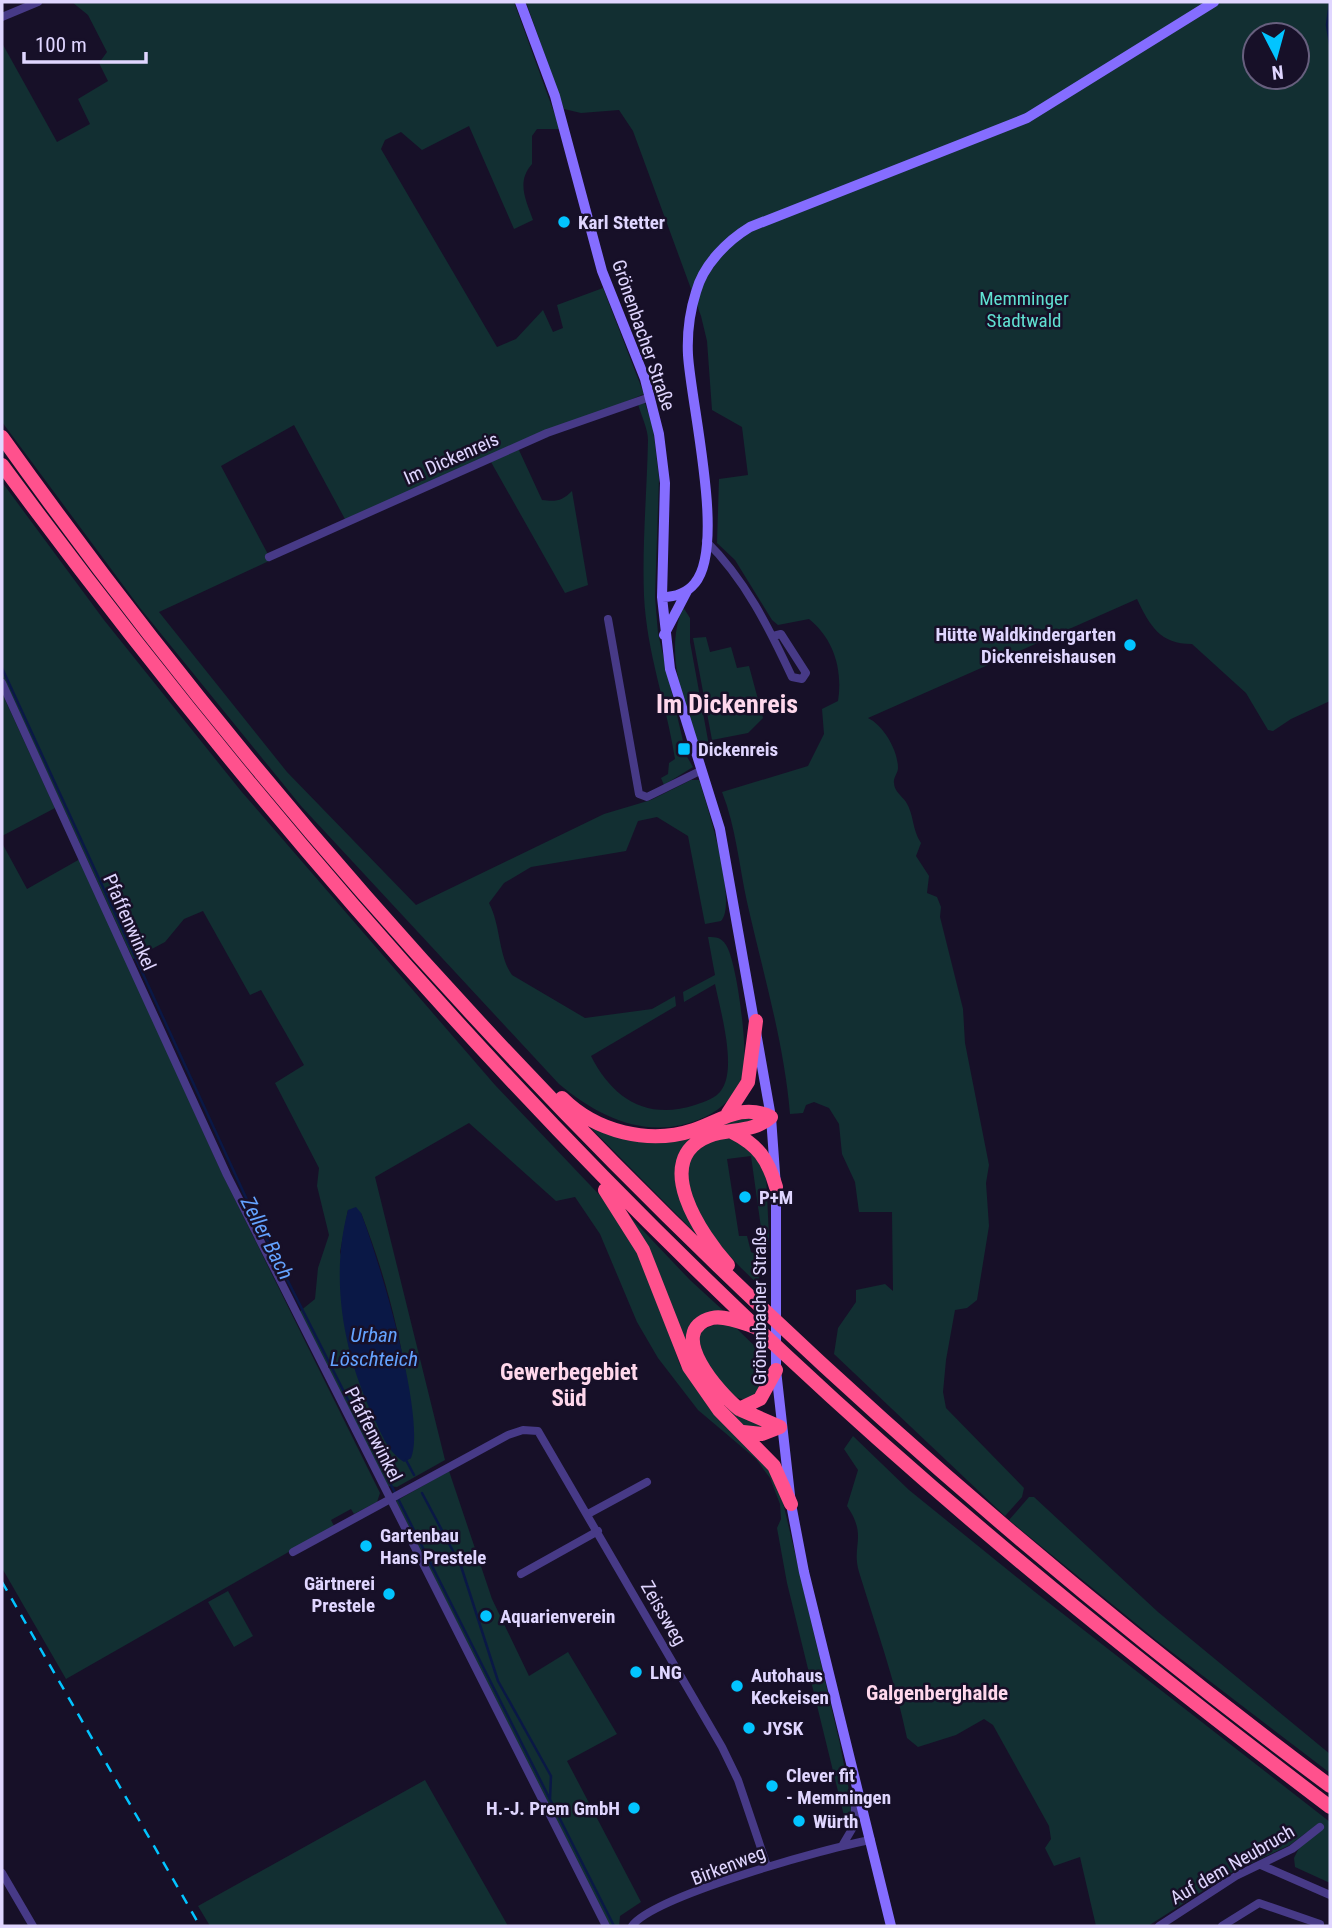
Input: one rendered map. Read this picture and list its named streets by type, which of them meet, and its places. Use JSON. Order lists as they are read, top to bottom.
{
  "streets": {
    "main road": ["Grönenbacher Straße"],
    "street": [
      "Im Dickenreis",
      "Pfaffenwinkel",
      "Zeissweg",
      "Auf dem Neubruch",
      "Birkenweg"
    ]
  },
  "crossings": [
    ["Grönenbacher Straße", "Im Dickenreis"],
    ["Grönenbacher Straße", "Birkenweg"],
    ["Pfaffenwinkel", "Zeissweg"],
    ["Zeissweg", "Birkenweg"]
  ],
  "districts": ["Im Dickenreis", "Gewerbegebiet Süd", "Galgenberghalde"],
  "water": ["Zeller Bach", "Urban Löschteich"],
  "parks": ["Memminger Stadtwald"],
  "places": {
    "other": [
      "Karl Stetter",
      "Hütte Waldkindergarten Dickenreishausen",
      "P+M",
      "Gartenbau Hans Prestele",
      "Gärtnerei Prestele",
      "Aquarienverein",
      "LNG",
      "Autohaus Keckeisen",
      "JYSK",
      "Clever fit - Memmingen",
      "H.-J. Prem GmbH",
      "Würth"
    ],
    "transit": ["Dickenreis"]
  },
  "scale_bar": "100 m",
  "north": "bottom"
}
